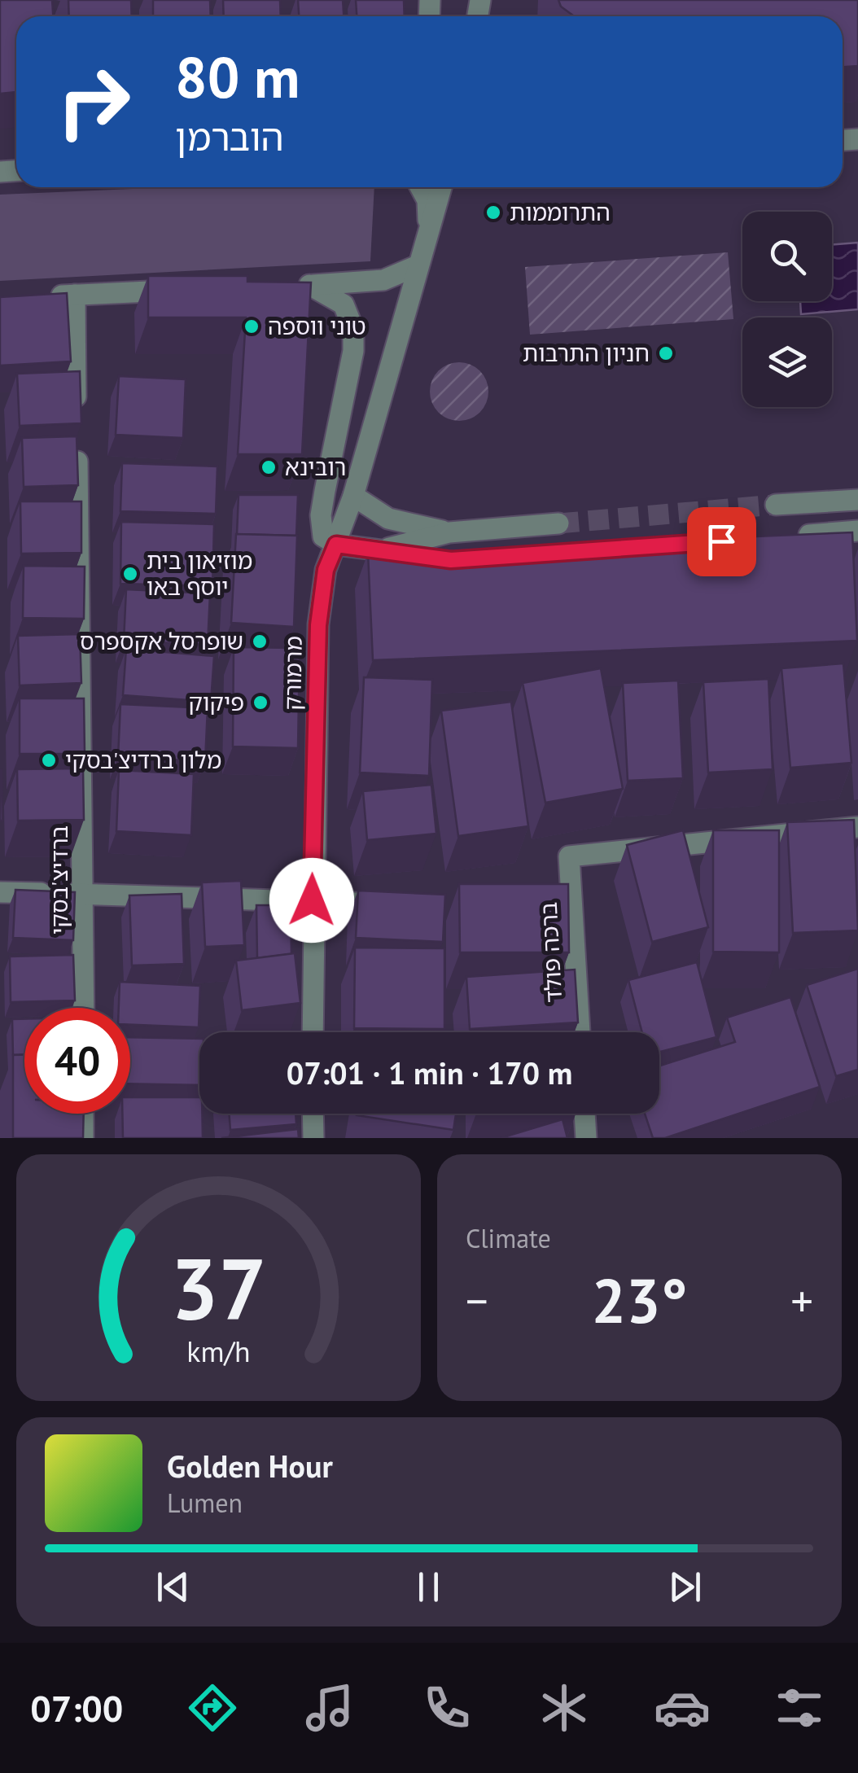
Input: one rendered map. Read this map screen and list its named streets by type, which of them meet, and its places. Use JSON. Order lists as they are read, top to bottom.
{
  "streets": {
    "street": ["מרמורק", "ברדיצ'בסקי", "ברכה פולד"]
  },
  "places": [
    "התרוממות",
    "טוני ווספה",
    "חניון התרבות",
    "רובינא",
    "מוזיאון בית יוסף באו",
    "שופרסל אקספרס",
    "פיקוק",
    "מלון ברדיצ'בסקי"
  ],
  "page": {
    "turn": ["80 m", "הוברמן"],
    "limit": "40",
    "trip": "07:01 · 1 min · 170 m",
    "tile": "Climate",
    "heat": ["−", "23°", "+"],
    "song": ["Golden Hour", "Lumen"],
    "tabs": "07:00",
    "gauge": ["37", "km/h"]
  }
}
